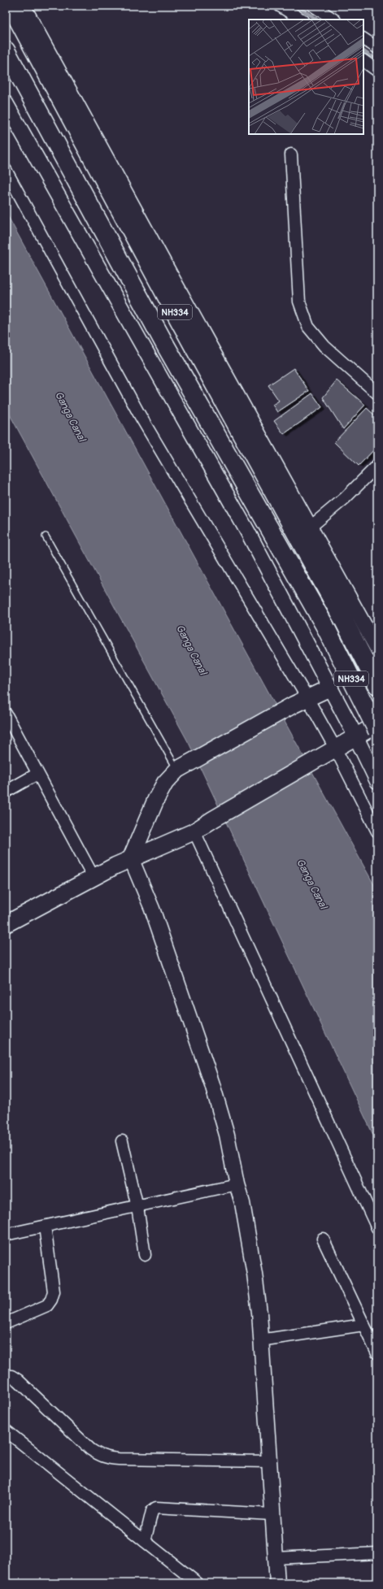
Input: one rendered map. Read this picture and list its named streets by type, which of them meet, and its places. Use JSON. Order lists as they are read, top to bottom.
{
  "streets": {
    "highway": ["NH334"]
  },
  "water": ["Ganga Canal"]
}
